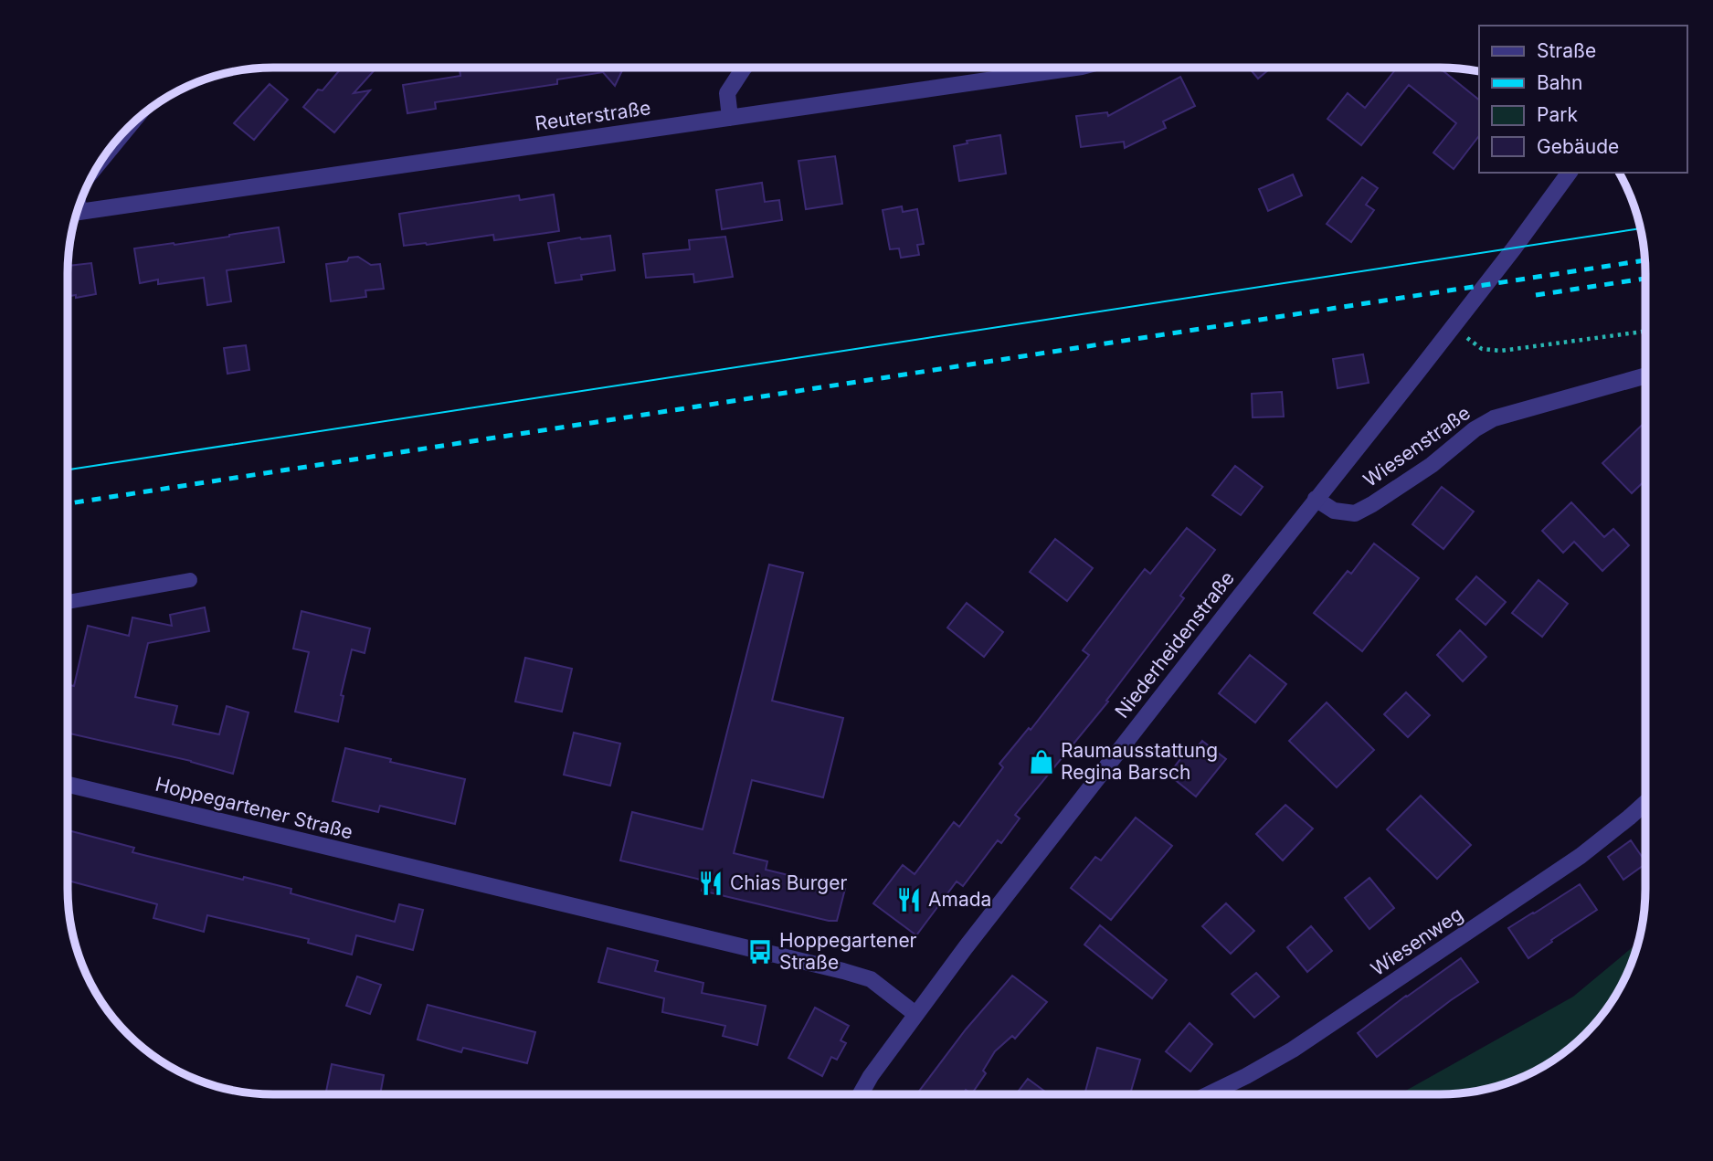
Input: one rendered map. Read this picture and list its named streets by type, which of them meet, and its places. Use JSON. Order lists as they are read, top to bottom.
{
  "streets": {
    "street": [
      "Reuterstraße",
      "Wiesenstraße",
      "Niederheidenstraße",
      "Hoppegartener Straße",
      "Wiesenweg"
    ]
  },
  "crossings": [
    ["Wiesenstraße", "Niederheidenstraße"],
    ["Niederheidenstraße", "Hoppegartener Straße"]
  ],
  "places": {
    "shop": ["Raumausstattung Regina Barsch"],
    "restaurant": ["Chias Burger", "Amada"],
    "bus stop": ["Hoppegartener Straße"]
  },
  "legend": [
    "Straße",
    "Bahn",
    "Park",
    "Gebäude"
  ]
}
